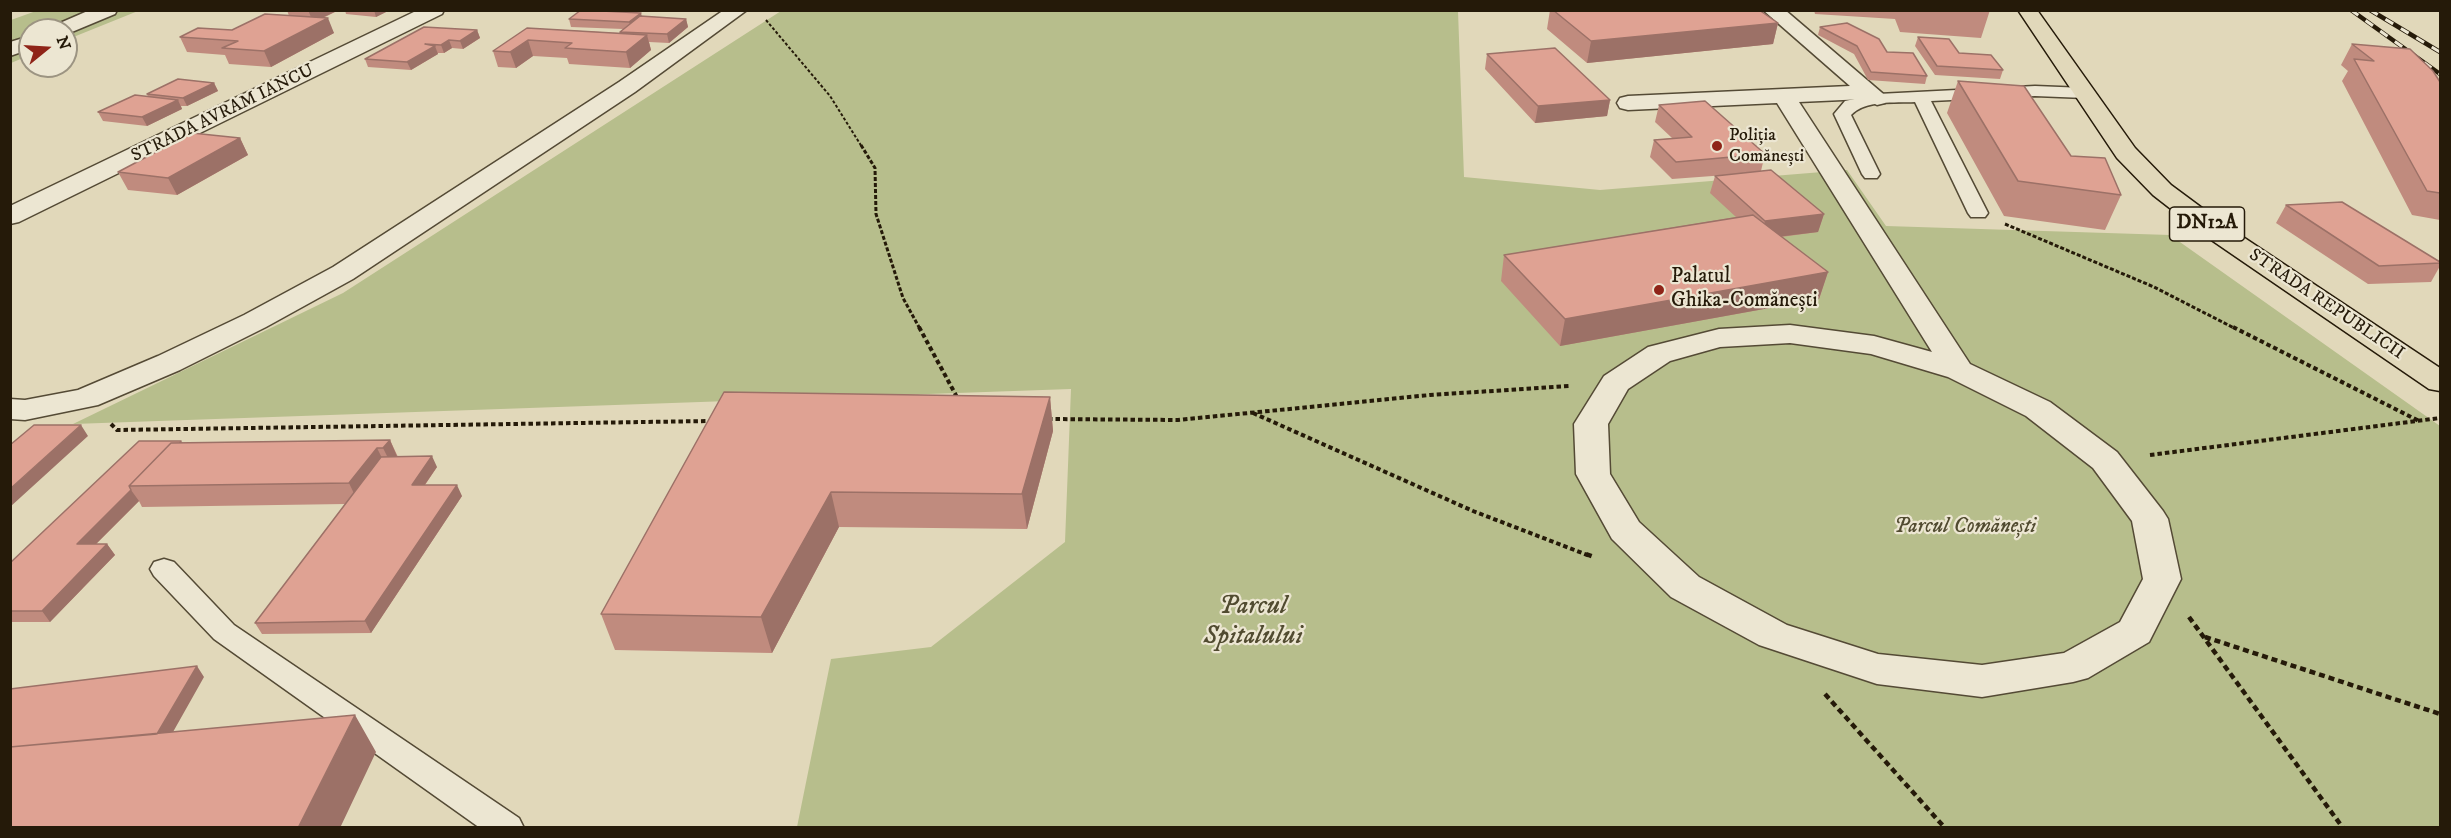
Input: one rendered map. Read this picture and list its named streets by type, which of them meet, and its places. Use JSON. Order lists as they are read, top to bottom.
{
  "streets": {
    "main road": ["DN12A", "STRADA REPUBLICII"],
    "street": ["STRADA AVRAM IANCU"]
  },
  "parks": ["Parcul Comănești", "Parcul Spitalului"],
  "places": ["Poliția Comănești", "Palatul Ghika-Comănești"],
  "north": "right"
}
